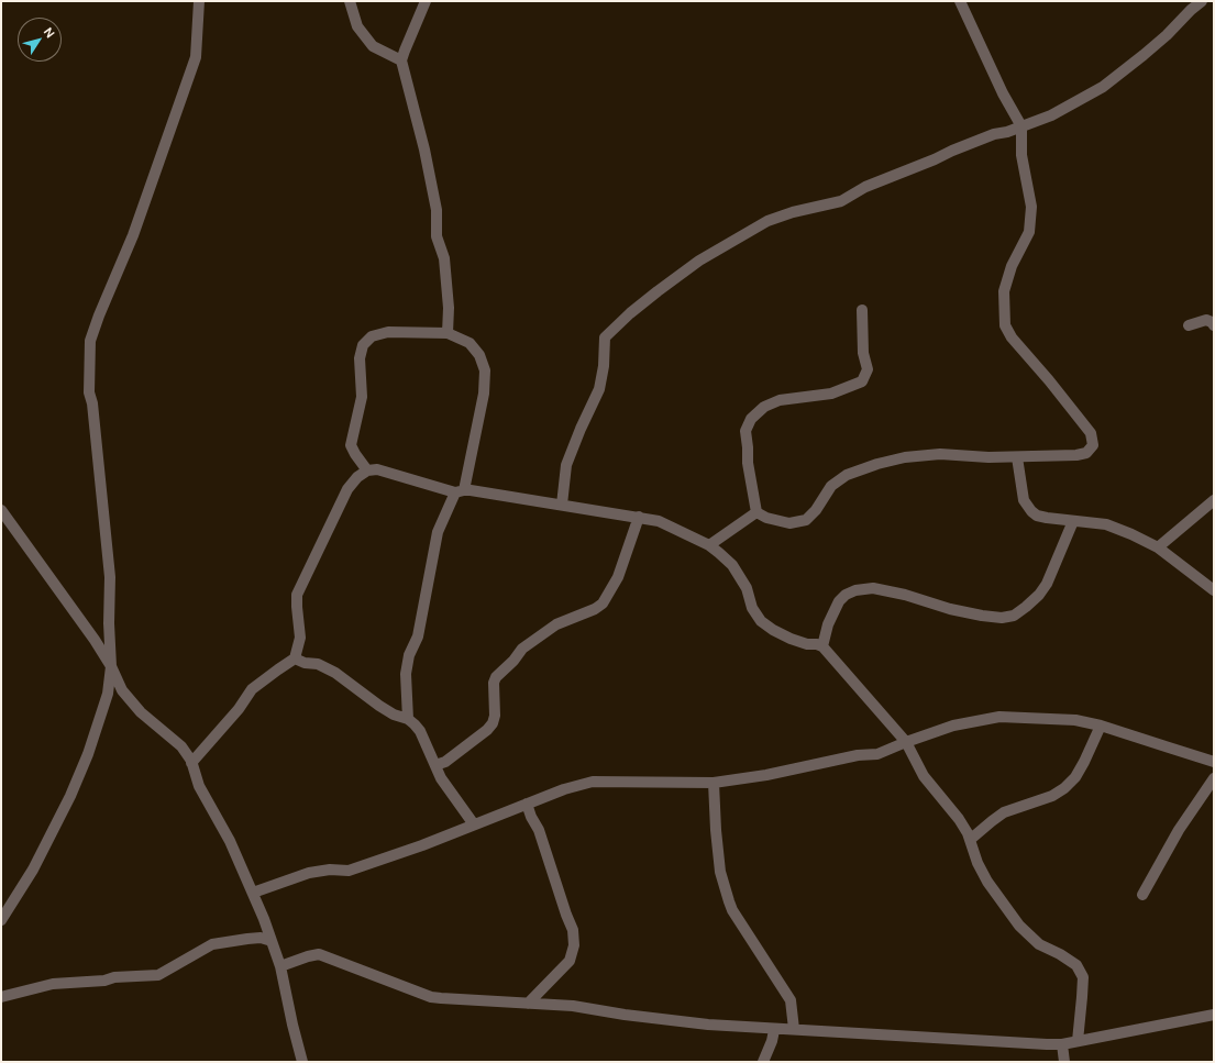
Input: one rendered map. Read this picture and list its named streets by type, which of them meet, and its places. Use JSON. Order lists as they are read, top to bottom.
{
  "north": "top right"
}
